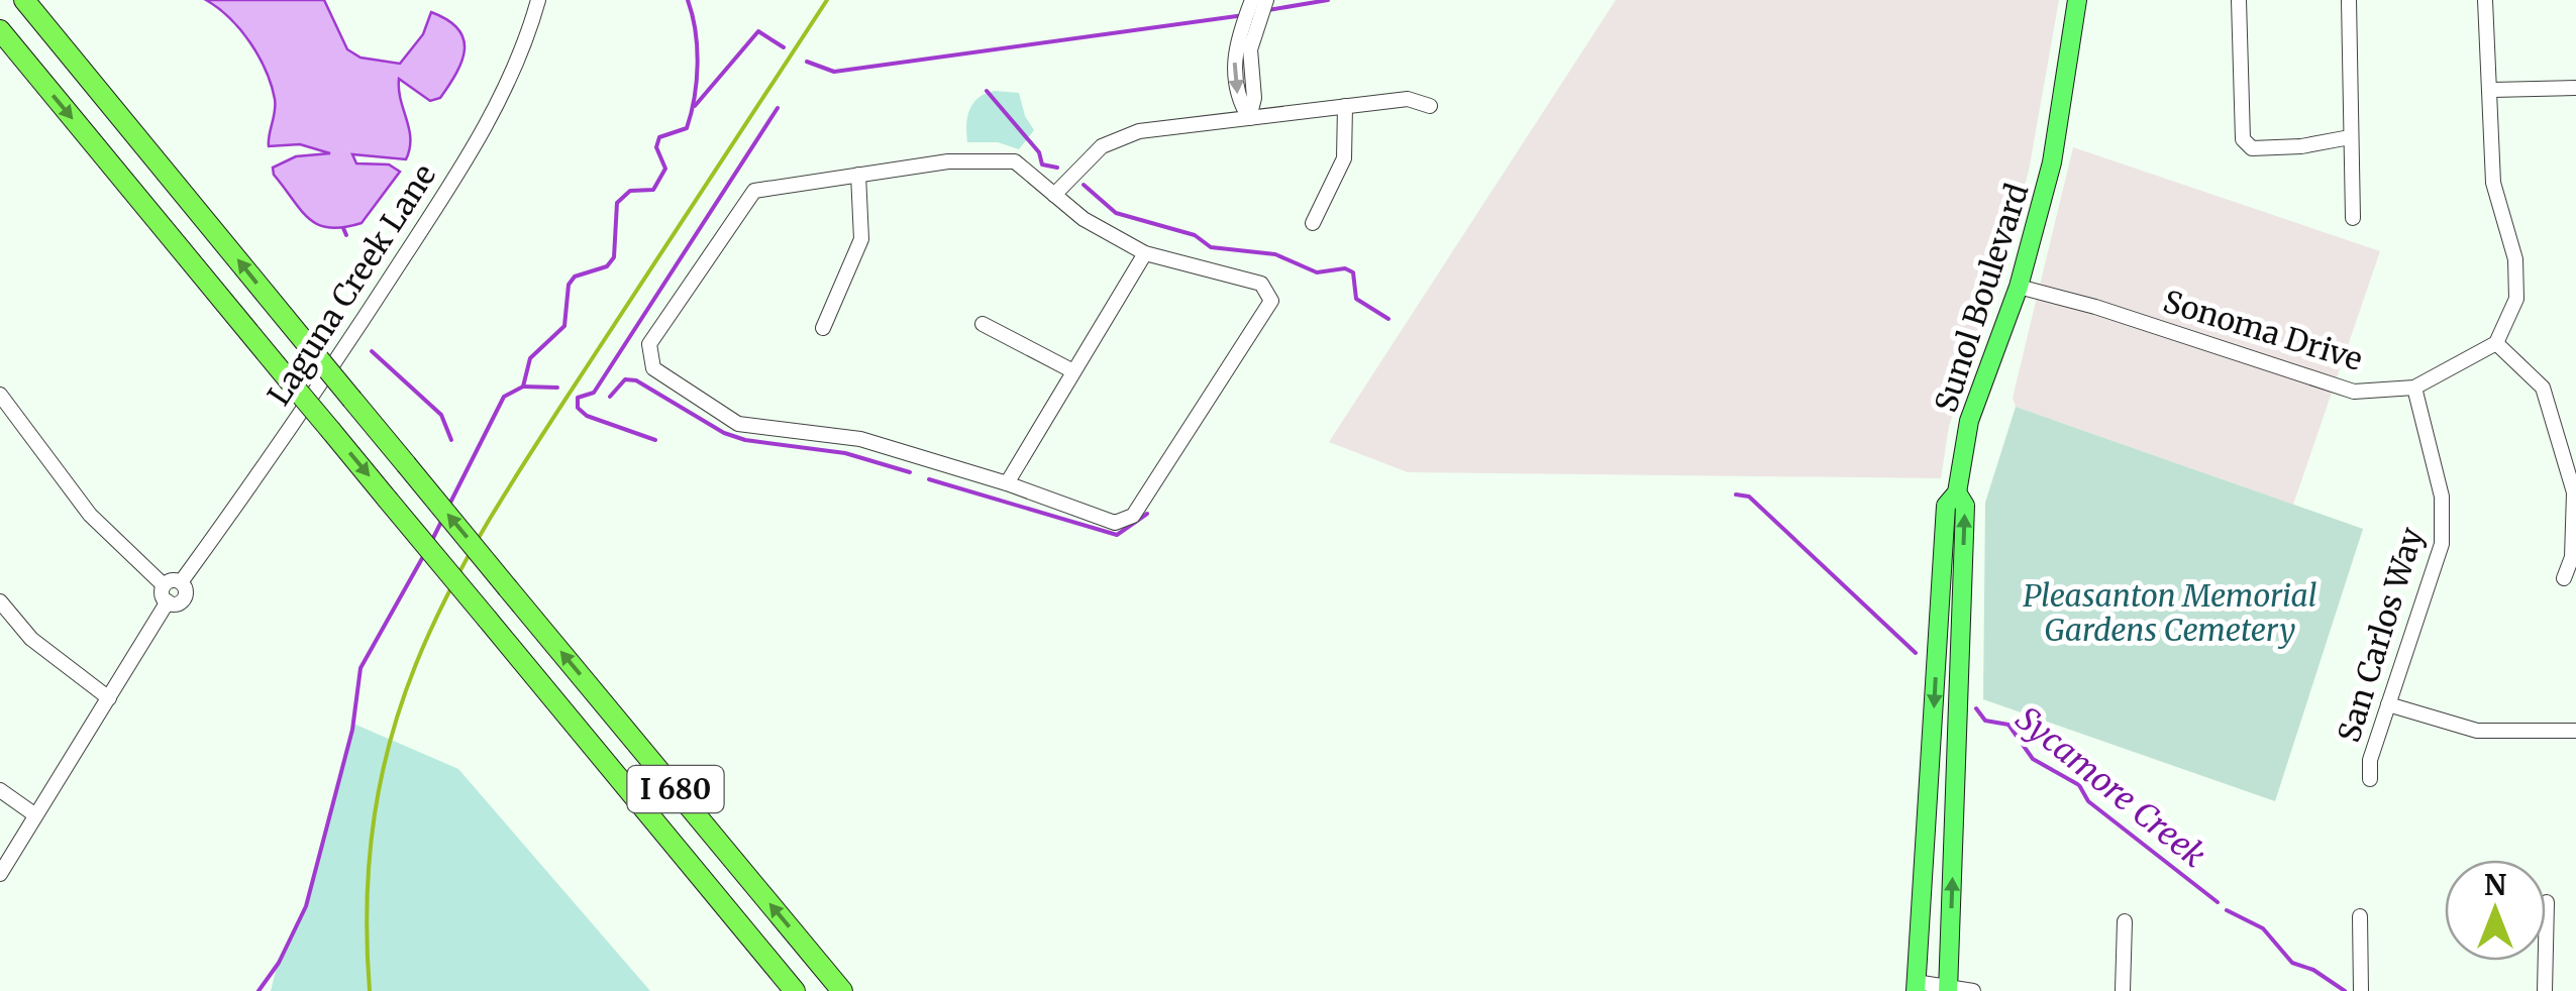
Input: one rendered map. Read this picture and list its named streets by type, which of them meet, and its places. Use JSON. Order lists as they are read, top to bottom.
{
  "streets": {
    "highway": ["I 680"],
    "main road": ["Sunol Boulevard"],
    "street": ["Laguna Creek Lane", "Sonoma Drive", "San Carlos Way"]
  },
  "crossings": [
    ["Sunol Boulevard", "Sonoma Drive"],
    ["Sonoma Drive", "San Carlos Way"]
  ],
  "water": ["Sycamore Creek"],
  "parks": ["Pleasanton Memorial Gardens Cemetery"],
  "north": "top"
}
